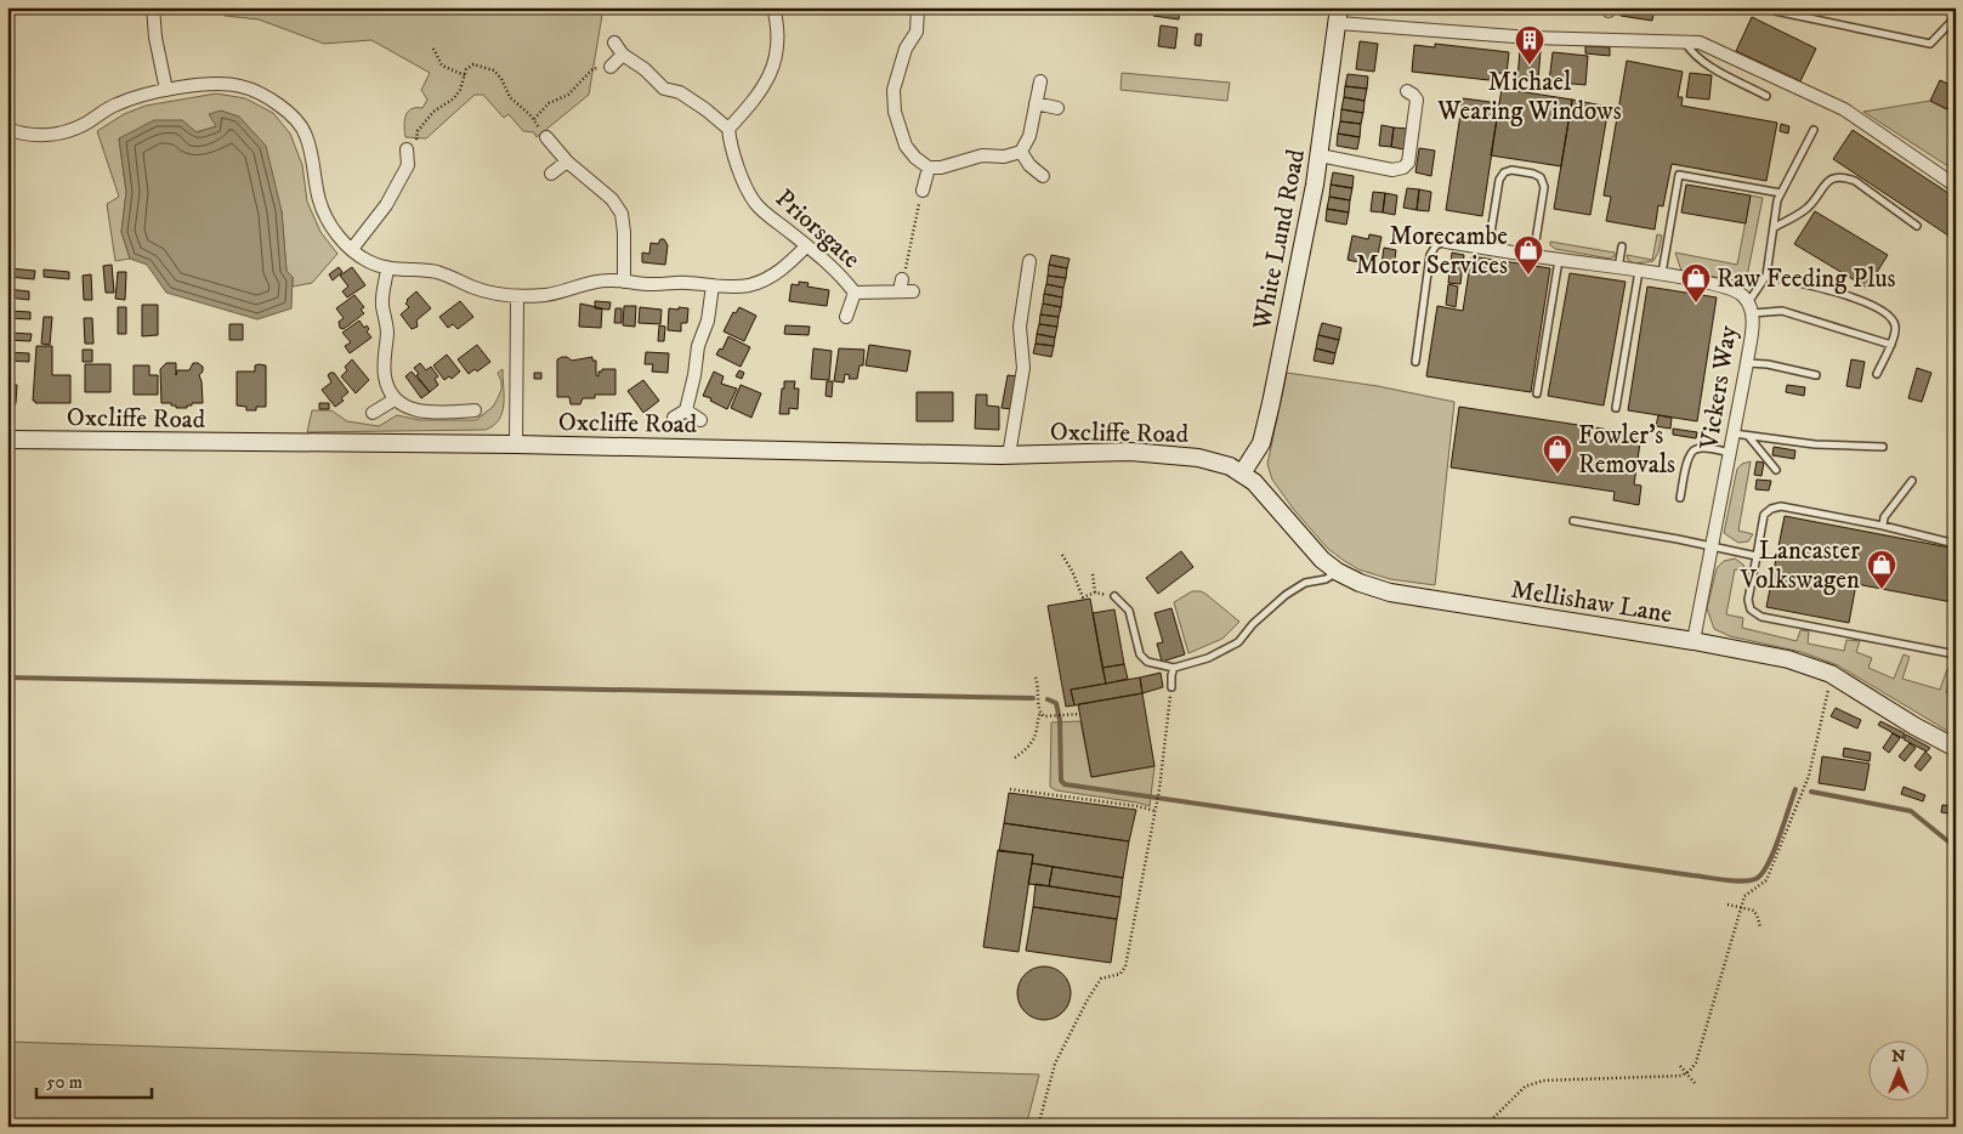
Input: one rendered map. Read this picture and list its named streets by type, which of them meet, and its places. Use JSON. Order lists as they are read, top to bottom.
{
  "streets": {
    "main road": ["White Lund Road", "Oxcliffe Road", "Mellishaw Lane"],
    "street": ["Priorsgate", "Vickers Way"]
  },
  "crossings": [
    ["White Lund Road", "Oxcliffe Road"],
    ["White Lund Road", "Mellishaw Lane"],
    ["Vickers Way", "Mellishaw Lane"],
    ["Oxcliffe Road", "Mellishaw Lane"]
  ],
  "places": {
    "building": ["Michael Wearing Windows"],
    "shop": [
      "Morecambe Motor Services",
      "Raw Feeding Plus",
      "Fowler's Removals",
      "Lancaster Volkswagen"
    ]
  },
  "scale_bar": "50 m",
  "north": "top"
}
